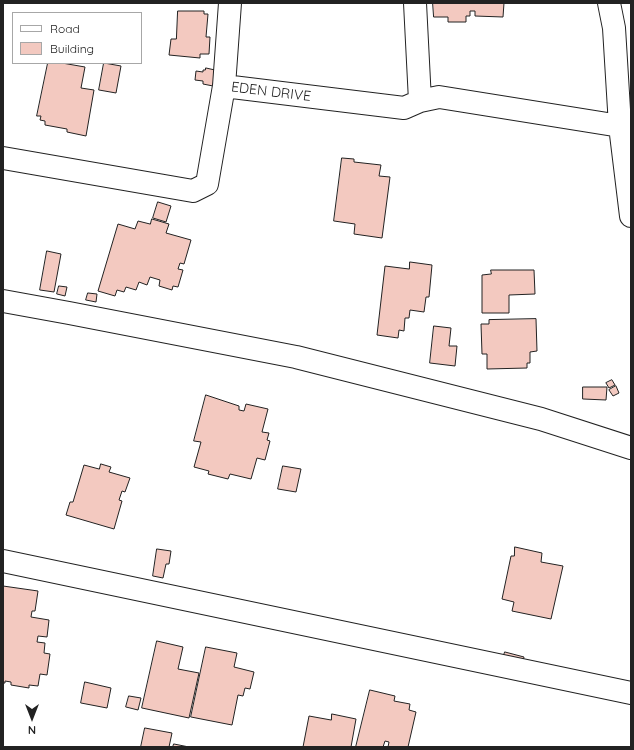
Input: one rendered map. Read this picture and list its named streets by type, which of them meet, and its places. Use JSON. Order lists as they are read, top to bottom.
{
  "streets": {
    "street": ["EDEN DRIVE"]
  },
  "legend": ["Road", "Building"],
  "north": "bottom"
}
